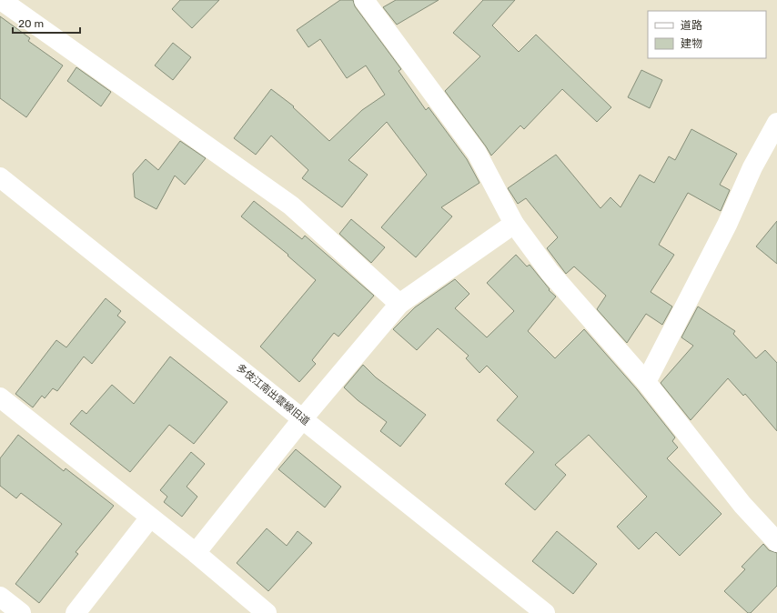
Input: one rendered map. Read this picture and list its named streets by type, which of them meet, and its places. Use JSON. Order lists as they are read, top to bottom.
{
  "streets": {
    "street": ["多伎江南出雲線旧道"]
  },
  "legend": ["道路", "建物"],
  "scale_bar": "20 m"
}
